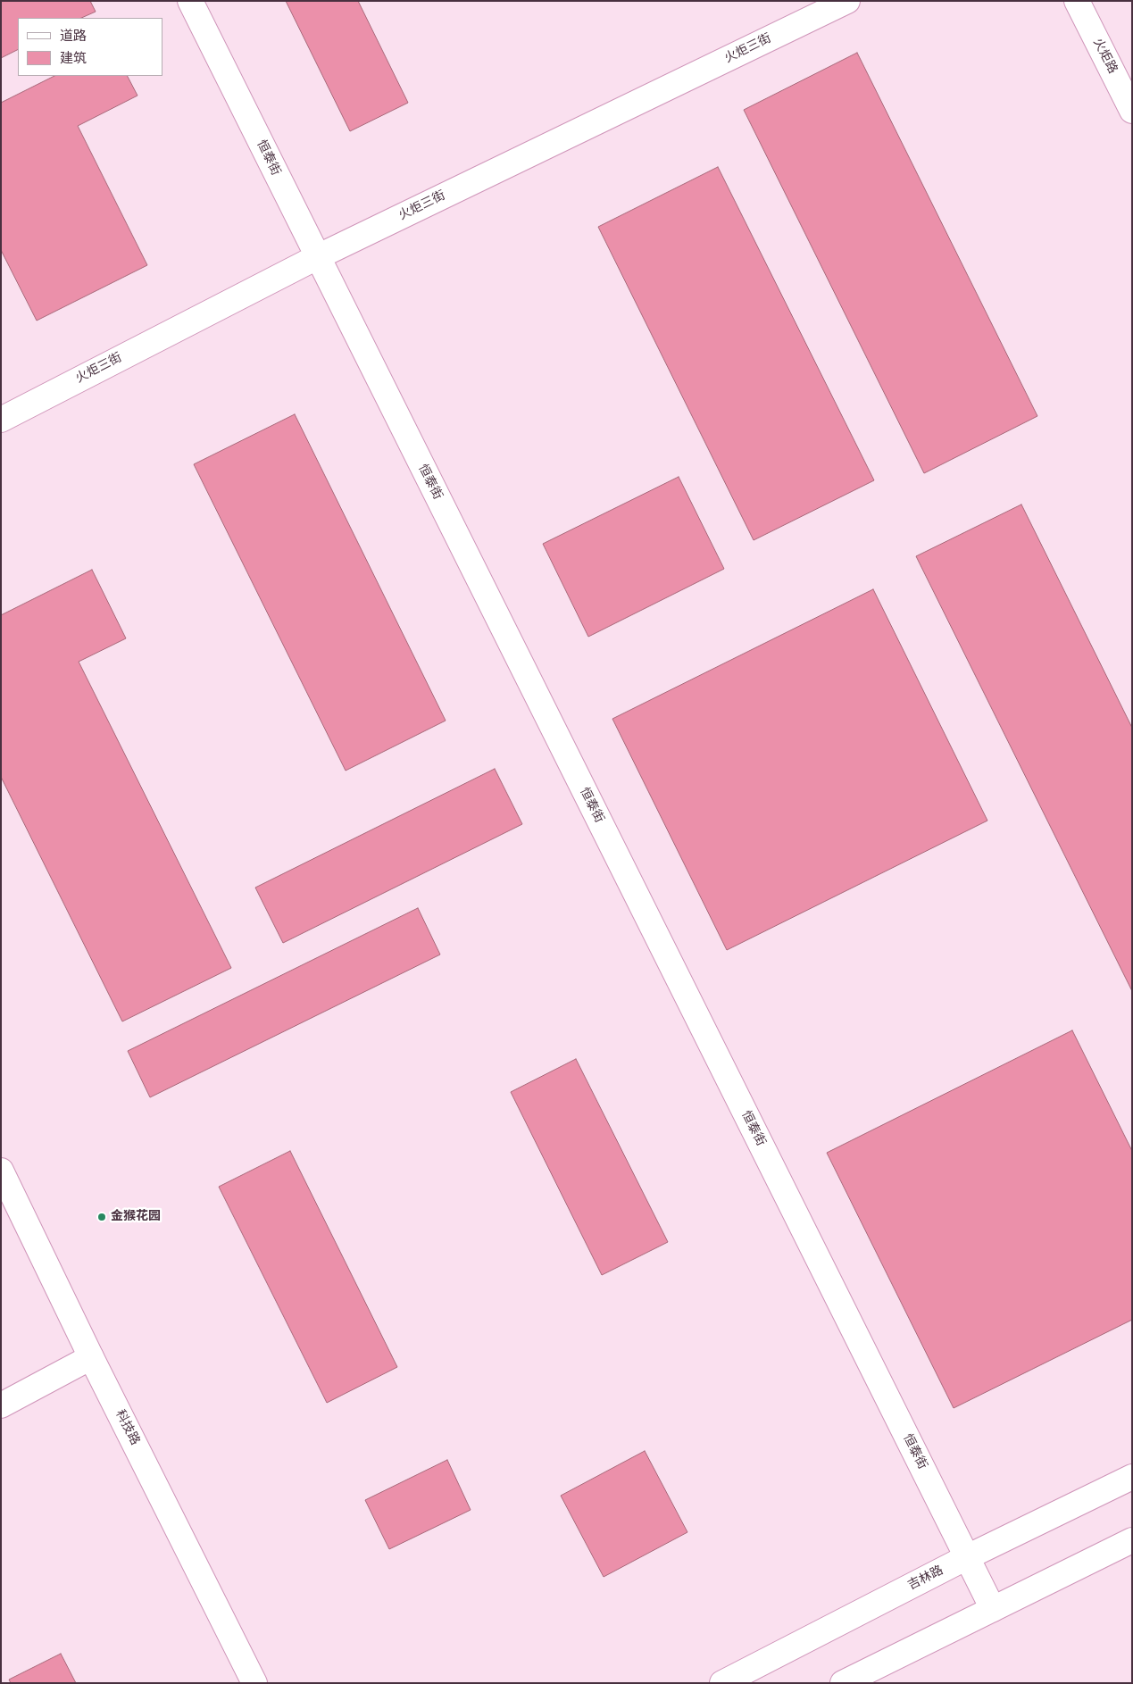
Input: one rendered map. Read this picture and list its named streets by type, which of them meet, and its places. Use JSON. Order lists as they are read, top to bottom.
{
  "streets": {
    "street": [
      "火炬三街",
      "火炬路",
      "恒泰街",
      "科技路",
      "吉林路"
    ]
  },
  "crossings": [
    ["火炬三街", "恒泰街"],
    ["恒泰街", "吉林路"]
  ],
  "places": ["金猴花园"],
  "legend": ["道路", "建筑"]
}
